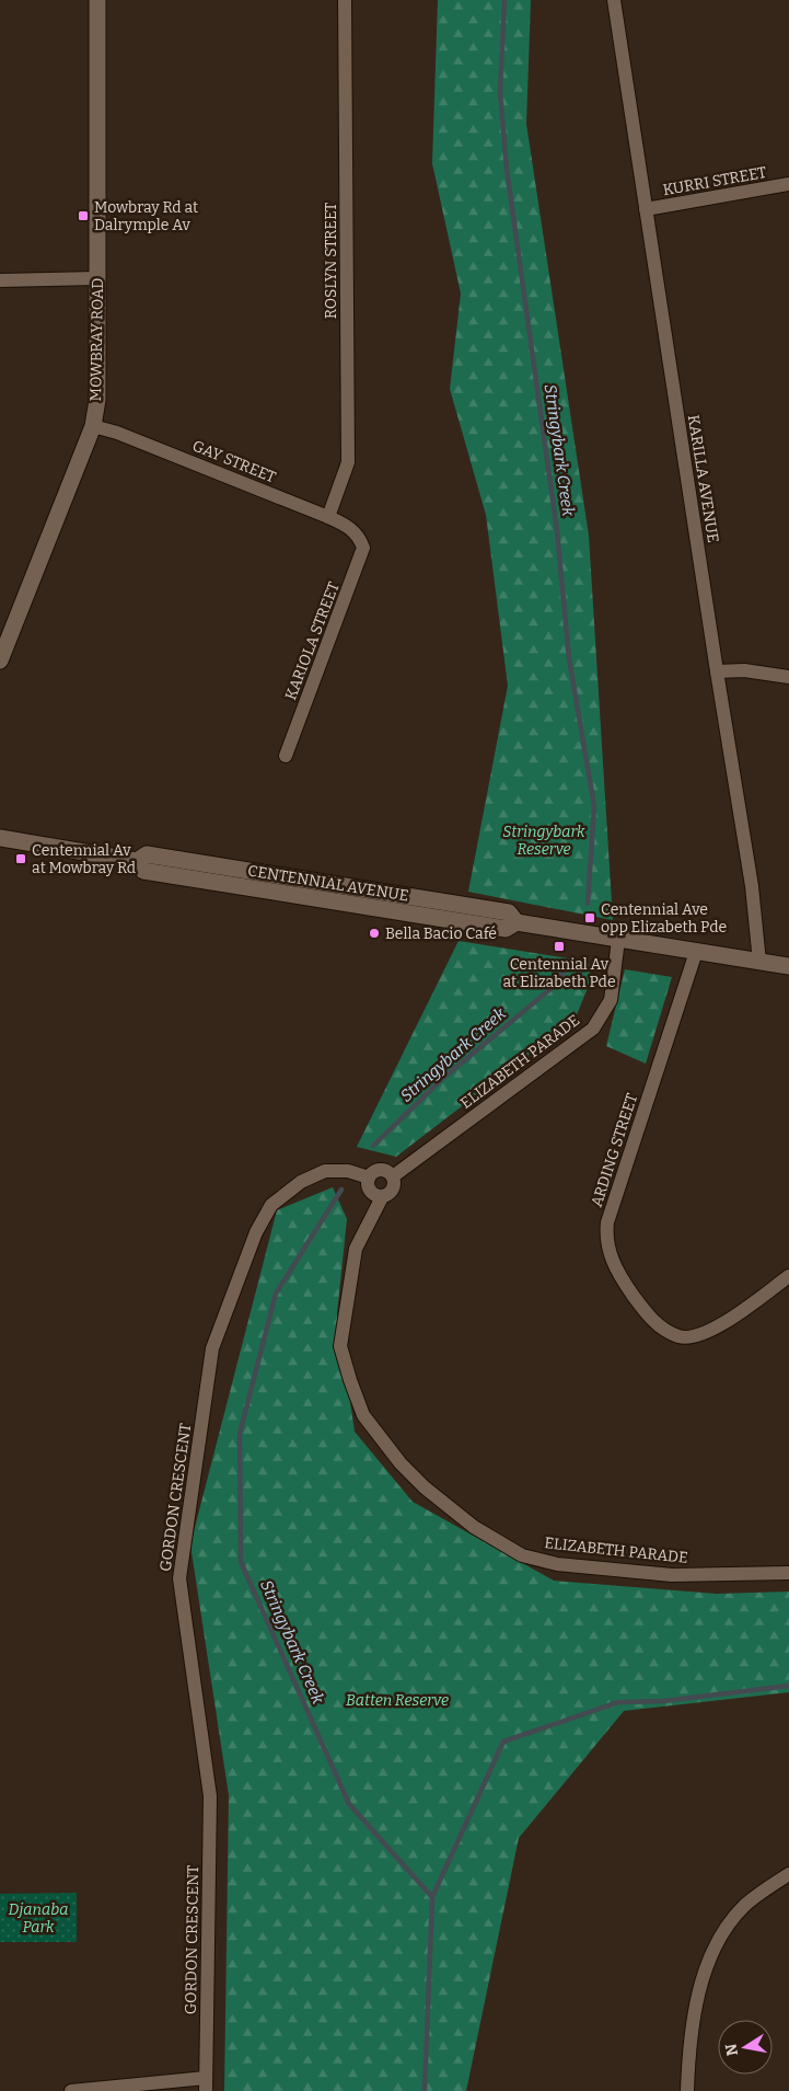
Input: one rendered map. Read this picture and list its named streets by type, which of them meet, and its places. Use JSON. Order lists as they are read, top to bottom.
{
  "streets": {
    "main road": ["MOWBRAY ROAD", "CENTENNIAL AVENUE"],
    "street": [
      "KURRI STREET",
      "ROSLYN STREET",
      "GAY STREET",
      "KARILLA AVENUE",
      "KARIOLA STREET",
      "ELIZABETH PARADE",
      "ARDING STREET",
      "GORDON CRESCENT"
    ]
  },
  "crossings": [
    ["KURRI STREET", "KARILLA AVENUE"],
    ["ROSLYN STREET", "GAY STREET"],
    ["MOWBRAY ROAD", "GAY STREET"],
    ["GAY STREET", "KARIOLA STREET"],
    ["KARILLA AVENUE", "CENTENNIAL AVENUE"],
    ["CENTENNIAL AVENUE", "ELIZABETH PARADE"],
    ["CENTENNIAL AVENUE", "ARDING STREET"],
    ["ELIZABETH PARADE", "GORDON CRESCENT"]
  ],
  "water": ["Stringybark Creek"],
  "parks": ["Stringybark Reserve", "Batten Reserve", "Djanaba Park"],
  "places": {
    "transit": [
      "Mowbray Rd at Dalrymple Av",
      "Centennial Av at Mowbray Rd",
      "Centennial Ave opp Elizabeth Pde",
      "Centennial Av at Elizabeth Pde"
    ],
    "other": ["Bella Bacio Café"]
  },
  "north": "left"
}
